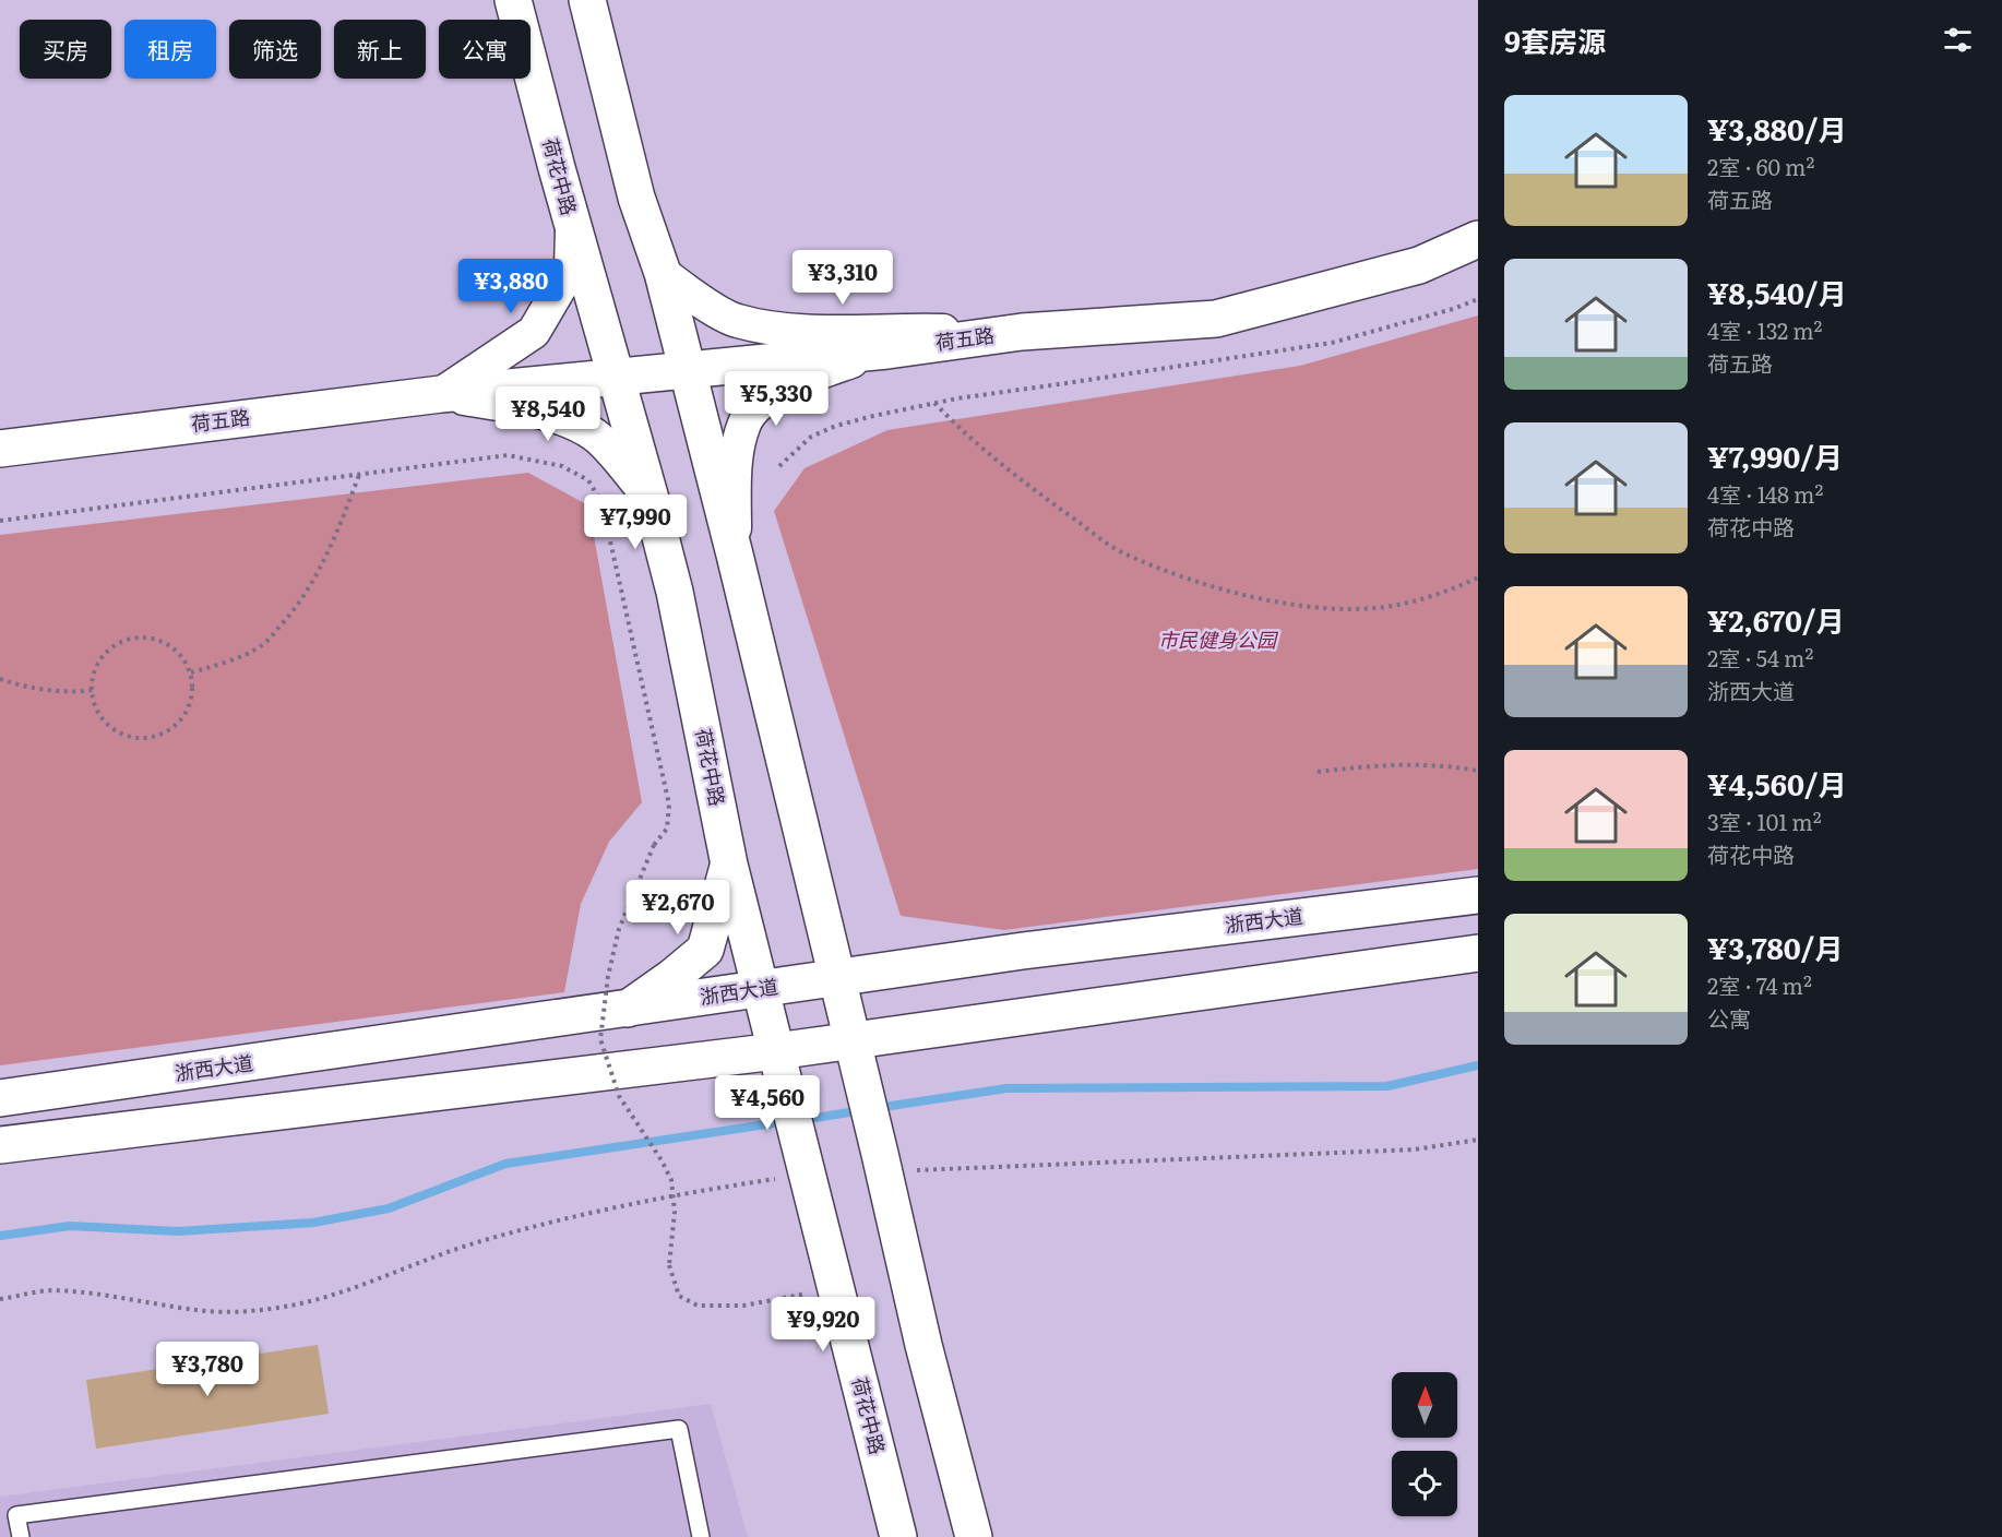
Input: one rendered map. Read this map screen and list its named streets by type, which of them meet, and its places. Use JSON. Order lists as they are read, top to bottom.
{
  "streets": {
    "main road": ["荷花中路", "荷五路", "浙西大道"]
  },
  "crossings": [
    ["荷花中路", "荷五路"],
    ["荷花中路", "浙西大道"]
  ],
  "parks": ["市民健身公园"],
  "north": "top",
  "page": {
    "heading": "9套房源",
    "chip": [
      "买房",
      "租房",
      "筛选",
      "新上",
      "公寓"
    ],
    "list": [
      {
        "name": "¥3,880/月",
        "note": "2室 · 60 m² · 荷五路"
      },
      {
        "name": "¥8,540/月",
        "note": "4室 · 132 m² · 荷五路"
      },
      {
        "name": "¥7,990/月",
        "note": "4室 · 148 m² · 荷花中路"
      },
      {
        "name": "¥2,670/月",
        "note": "2室 · 54 m² · 浙西大道"
      },
      {
        "name": "¥4,560/月",
        "note": "3室 · 101 m² · 荷花中路"
      },
      {
        "name": "¥3,780/月",
        "note": "2室 · 74 m² · 公寓"
      }
    ],
    "price": [
      "¥3,310",
      "¥3,880",
      "¥5,330",
      "¥8,540",
      "¥7,990",
      "¥2,670",
      "¥4,560",
      "¥9,920",
      "¥3,780"
    ]
  }
}
